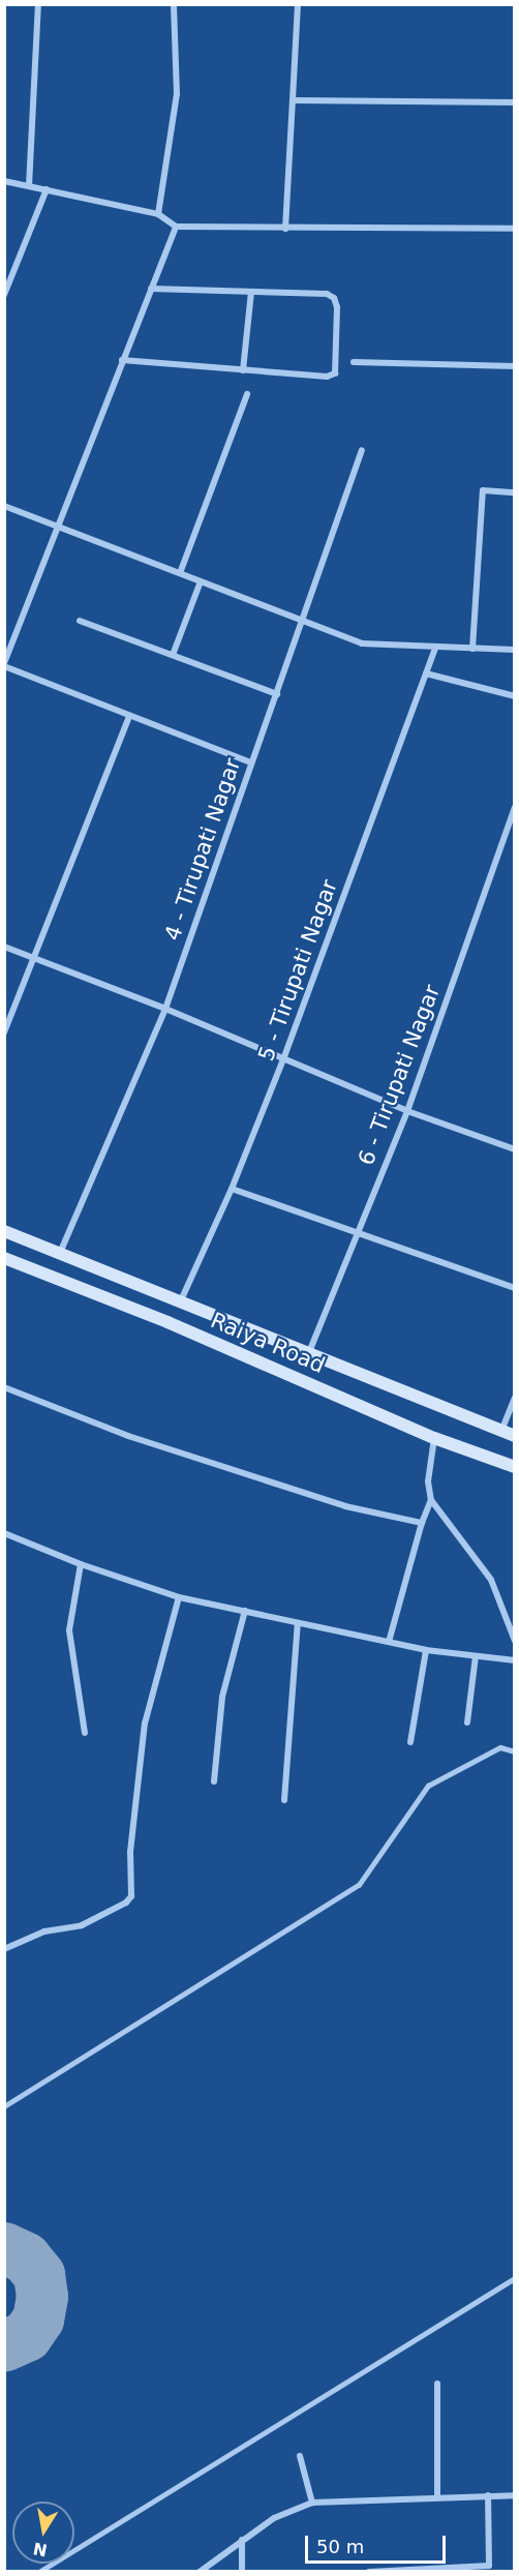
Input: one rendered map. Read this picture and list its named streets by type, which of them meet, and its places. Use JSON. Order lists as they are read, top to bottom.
{
  "streets": {
    "street": [
      "4 - Tirupati Nagar",
      "5 - Tirupati Nagar",
      "6 - Tirupati Nagar",
      "Raiya Road"
    ]
  },
  "crossings": [
    ["4 - Tirupati Nagar", "Raiya Road"],
    ["5 - Tirupati Nagar", "Raiya Road"],
    ["6 - Tirupati Nagar", "Raiya Road"]
  ],
  "scale_bar": "50 m",
  "north": "bottom"
}
